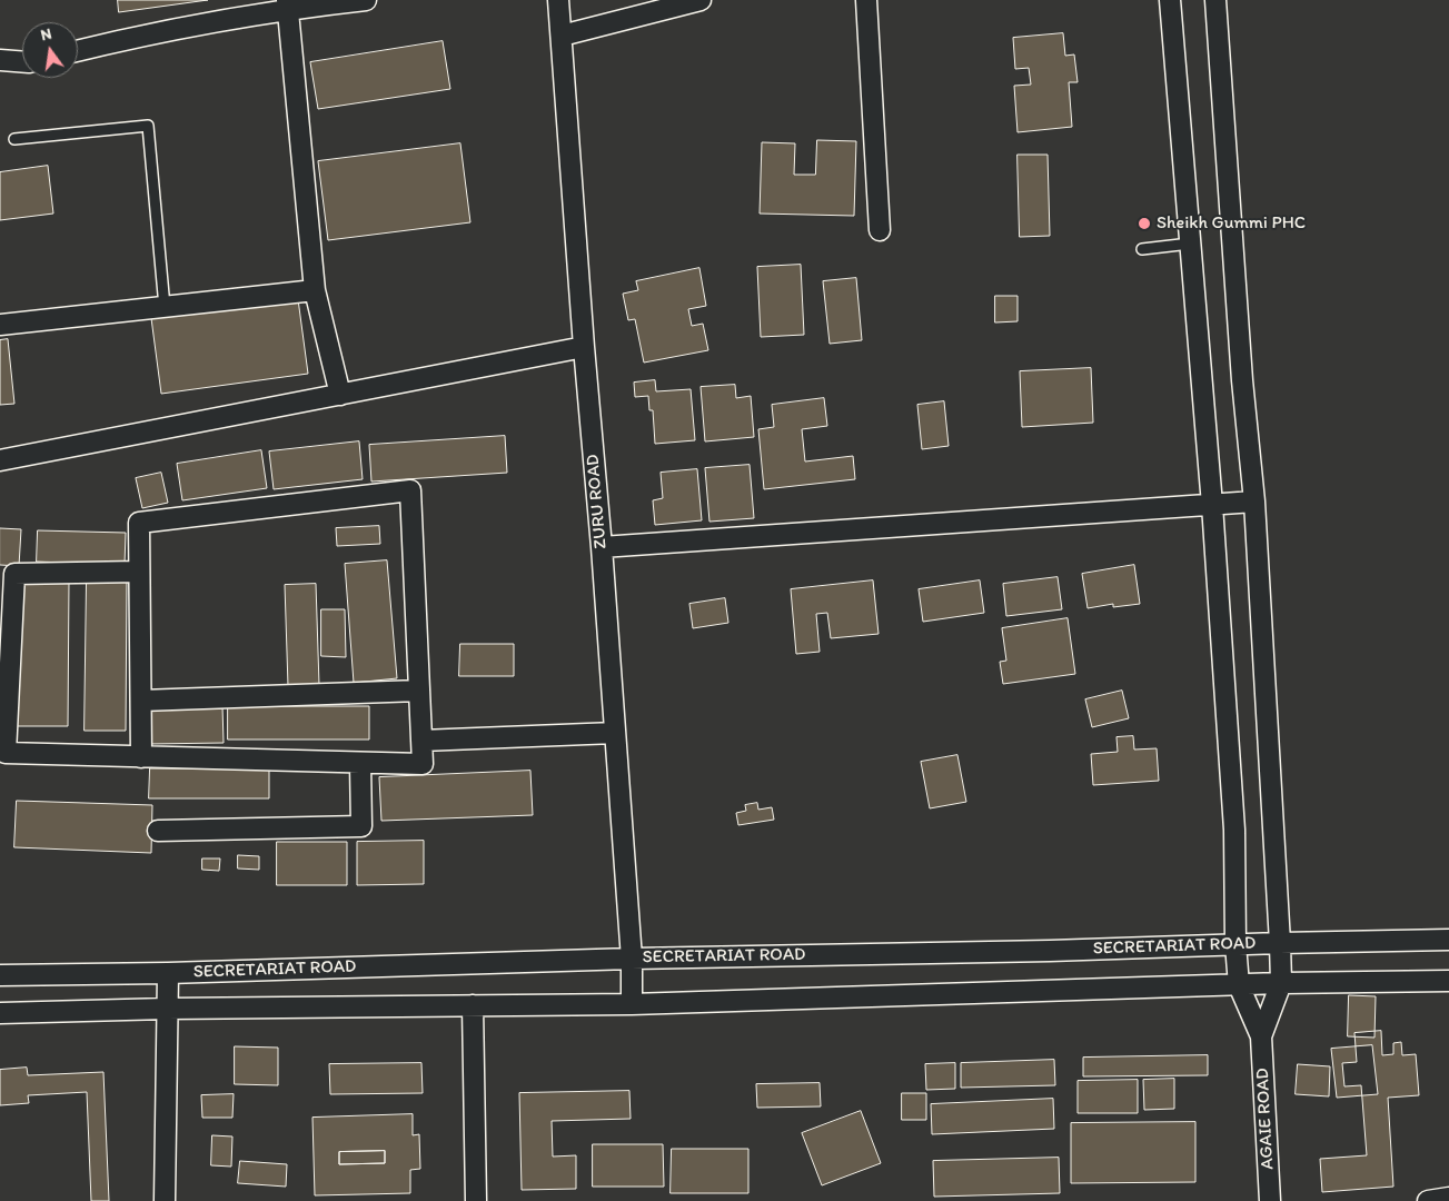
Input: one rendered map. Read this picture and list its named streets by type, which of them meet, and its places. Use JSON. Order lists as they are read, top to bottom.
{
  "streets": {
    "street": ["ZURU ROAD", "SECRETARIAT ROAD", "AGAIE ROAD"]
  },
  "crossings": [
    ["ZURU ROAD", "SECRETARIAT ROAD"]
  ],
  "places": ["Sheikh Gummi PHC"],
  "north": "top"
}
